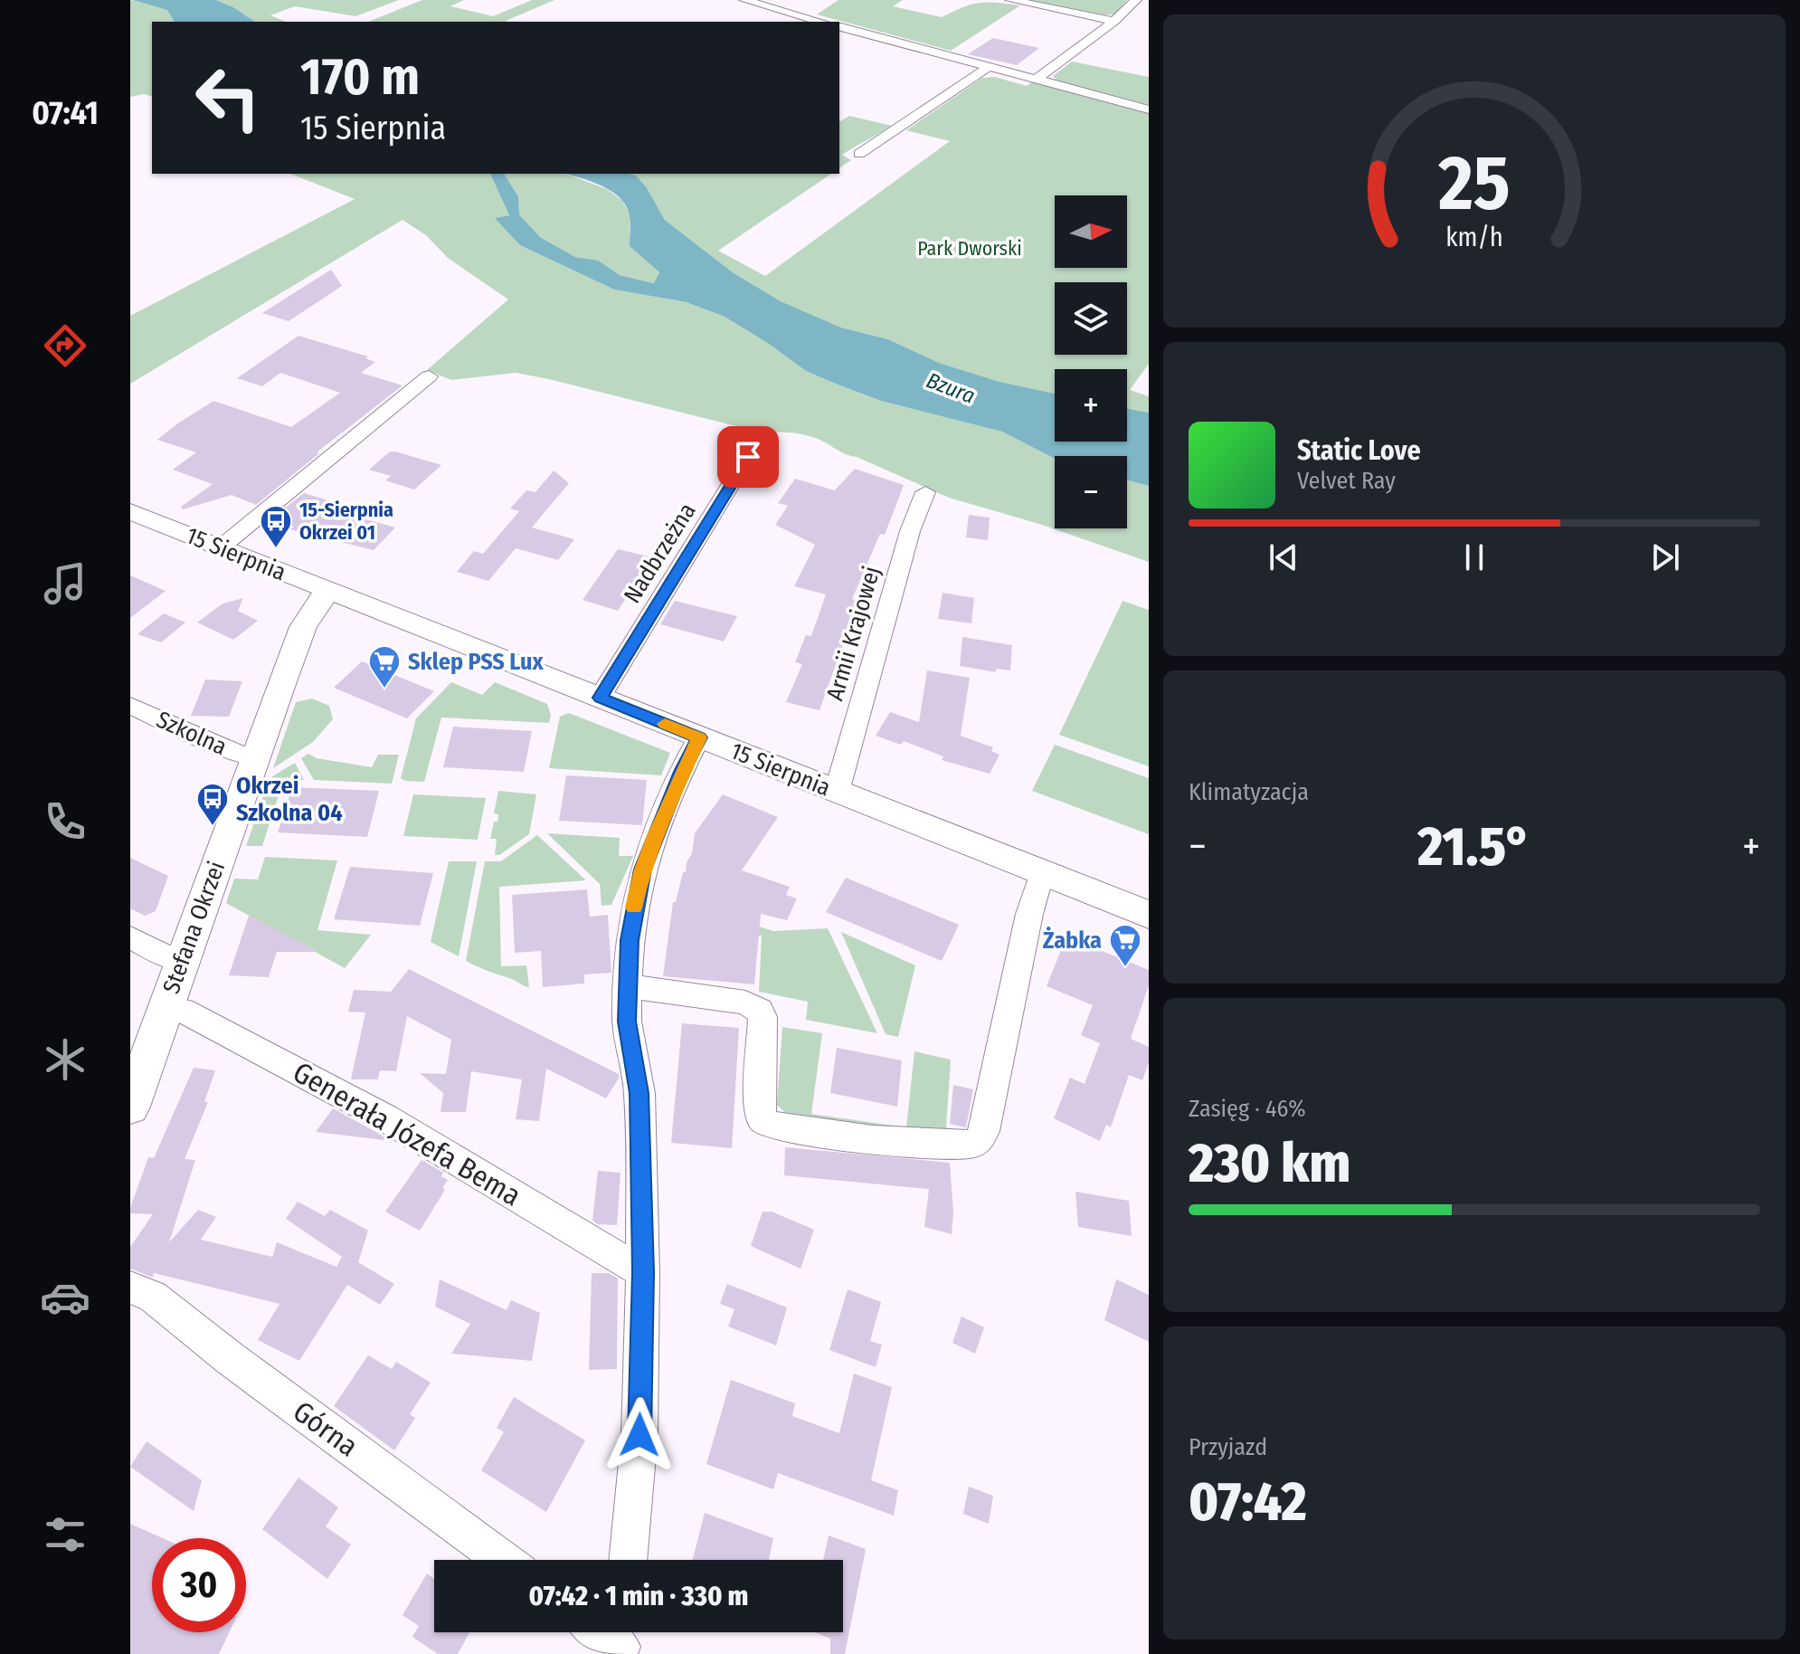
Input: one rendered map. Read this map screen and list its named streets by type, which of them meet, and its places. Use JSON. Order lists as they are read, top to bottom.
{
  "streets": {
    "street": [
      "Nadbrzeżna",
      "15 Sierpnia",
      "Armii Krajowej",
      "Szkolna",
      "Stefana Okrzei",
      "Generała Józefa Bema",
      "Górna"
    ]
  },
  "crossings": [
    ["Nadbrzeżna", "15 Sierpnia"],
    ["15 Sierpnia", "Armii Krajowej"],
    ["15 Sierpnia", "Stefana Okrzei"],
    ["Szkolna", "Stefana Okrzei"],
    ["Stefana Okrzei", "Generała Józefa Bema"]
  ],
  "water": ["Bzura"],
  "parks": ["Park Dworski"],
  "places": {
    "bus stop": ["15-Sierpnia Okrzei 01", "Okrzei Szkolna 04"],
    "supermarket": ["Sklep PSS Lux", "Żabka"]
  },
  "north": "right",
  "page": {
    "tabs": "07:41",
    "turn": ["170 m", "15 Sierpnia"],
    "map_buttons": ["+", "−"],
    "song": ["Static Love", "Velvet Ray"],
    "tile": [
      "Klimatyzacja",
      ["Zasięg · 46%", "230 km"],
      ["Przyjazd", "07:42"]
    ],
    "heat": ["−", "21.5°", "+"],
    "limit": "30",
    "trip": "07:42 · 1 min · 330 m",
    "gauge": ["25", "km/h"]
  }
}
